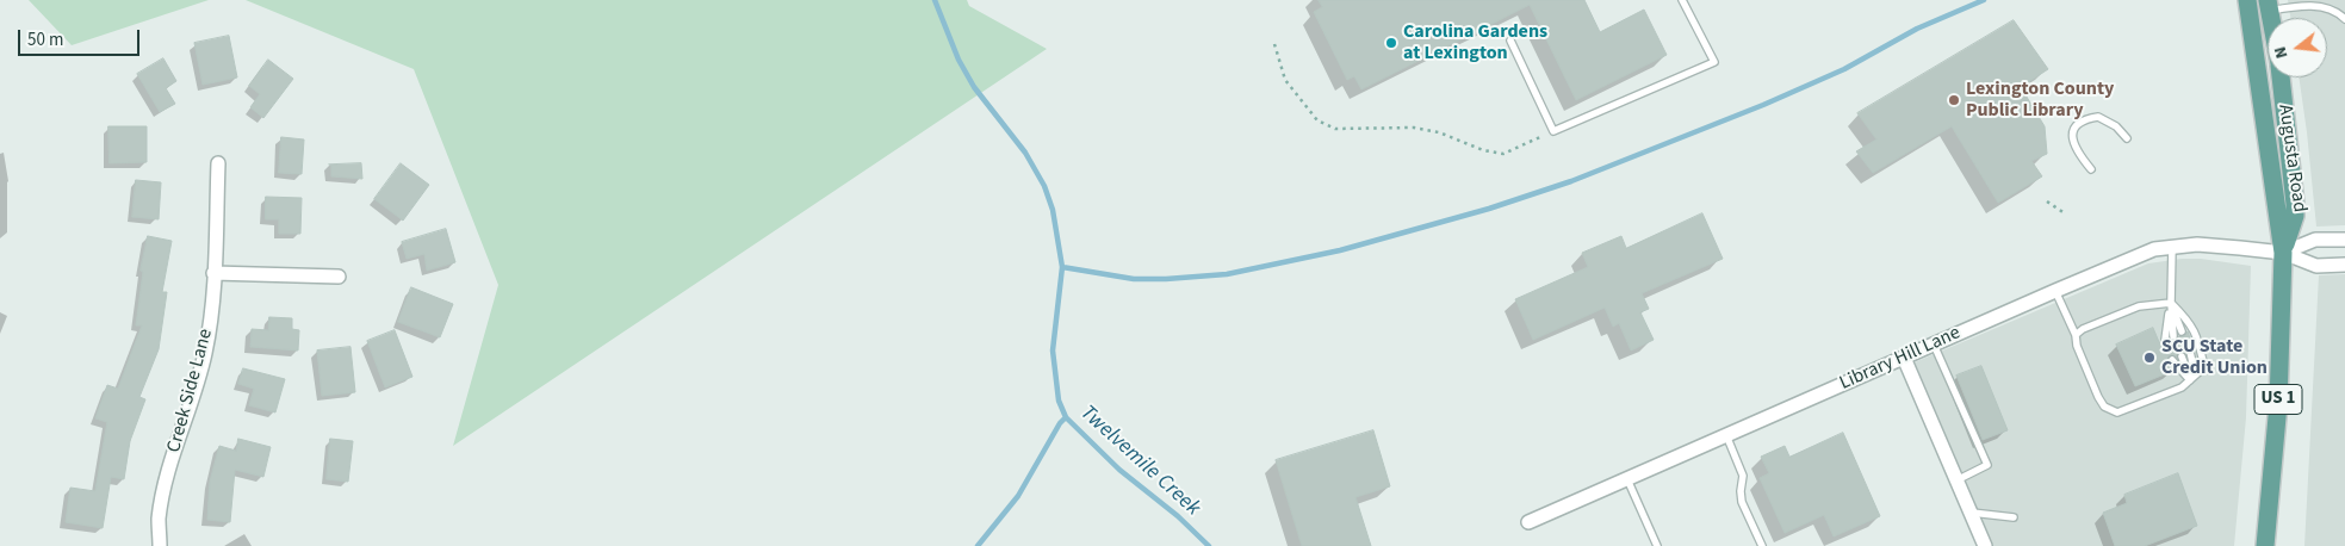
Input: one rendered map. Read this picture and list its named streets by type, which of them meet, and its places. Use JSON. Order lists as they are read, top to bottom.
{
  "streets": {
    "main road": ["Augusta Road", "US 1"],
    "street": ["Library Hill Lane", "Creek Side Lane"]
  },
  "crossings": [
    ["Augusta Road", "Library Hill Lane"]
  ],
  "water": ["Twelvemile Creek"],
  "places": ["Carolina Gardens at Lexington", "Lexington County Public Library", "SCU State Credit Union"],
  "scale_bar": "50 m",
  "north": "left"
}
